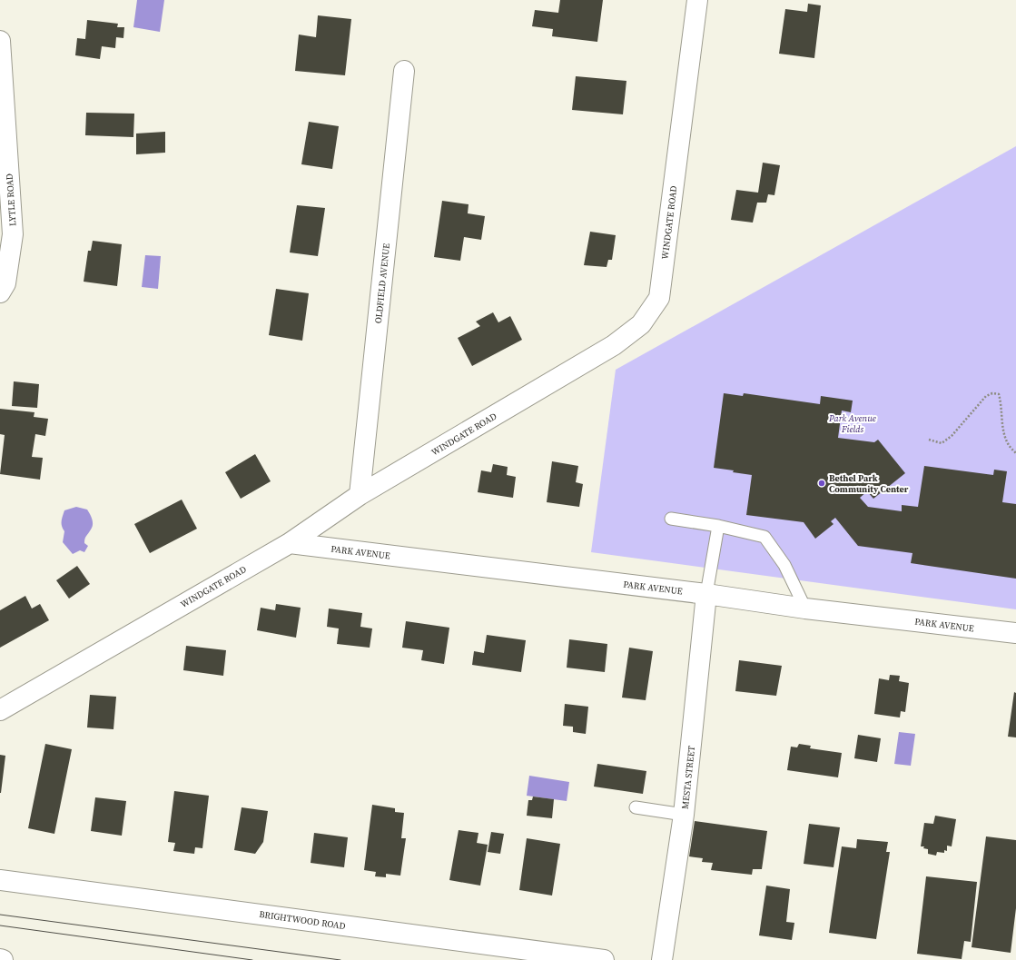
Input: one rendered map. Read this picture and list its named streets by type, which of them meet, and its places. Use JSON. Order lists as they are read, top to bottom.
{
  "streets": {
    "street": [
      "LYTLE ROAD",
      "WINDGATE ROAD",
      "OLDFIELD AVENUE",
      "PARK AVENUE",
      "MESTA STREET",
      "BRIGHTWOOD ROAD"
    ]
  },
  "crossings": [
    ["WINDGATE ROAD", "OLDFIELD AVENUE"],
    ["WINDGATE ROAD", "PARK AVENUE"],
    ["PARK AVENUE", "MESTA STREET"]
  ],
  "parks": ["Park Avenue Fields"],
  "places": ["Bethel Park Community Center"]
}
